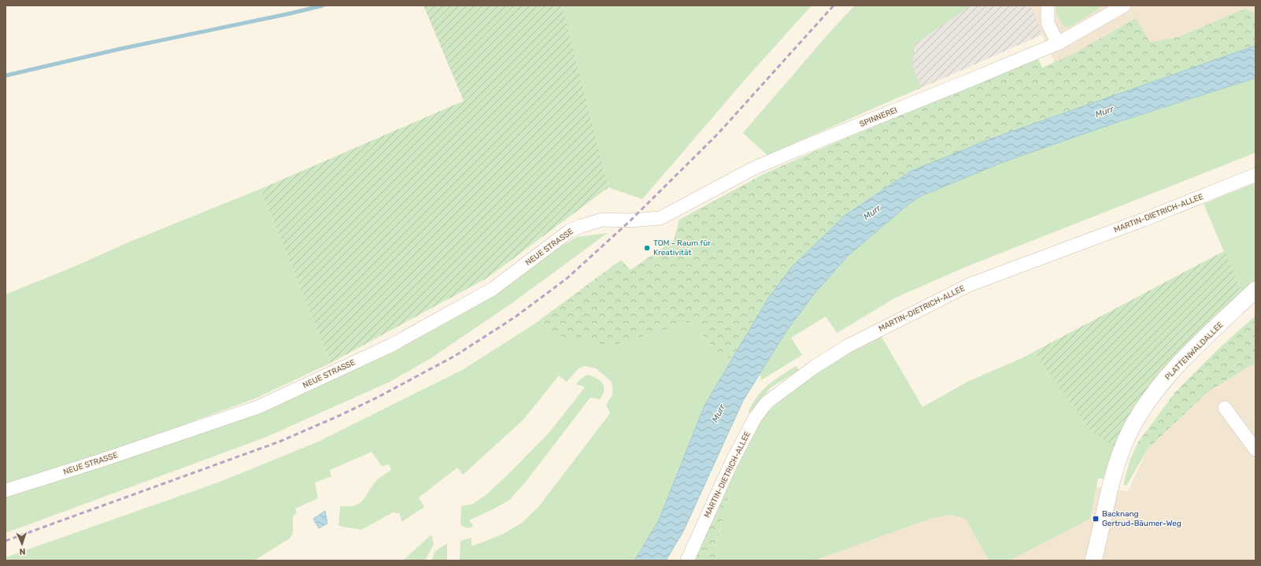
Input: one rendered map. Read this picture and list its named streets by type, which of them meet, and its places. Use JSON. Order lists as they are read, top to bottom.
{
  "streets": {
    "street": [
      "SPINNEREI",
      "MARTIN-DIETRICH-ALLEE",
      "NEUE STRASSE",
      "PLATTENWALDALLEE"
    ]
  },
  "crossings": [
    ["SPINNEREI", "NEUE STRASSE"]
  ],
  "water": ["Murr"],
  "places": {
    "other": ["TOM - Raum für Kreativität"],
    "transit": ["Backnang Gertrud-Bäumer-Weg"]
  },
  "north": "bottom"
}
